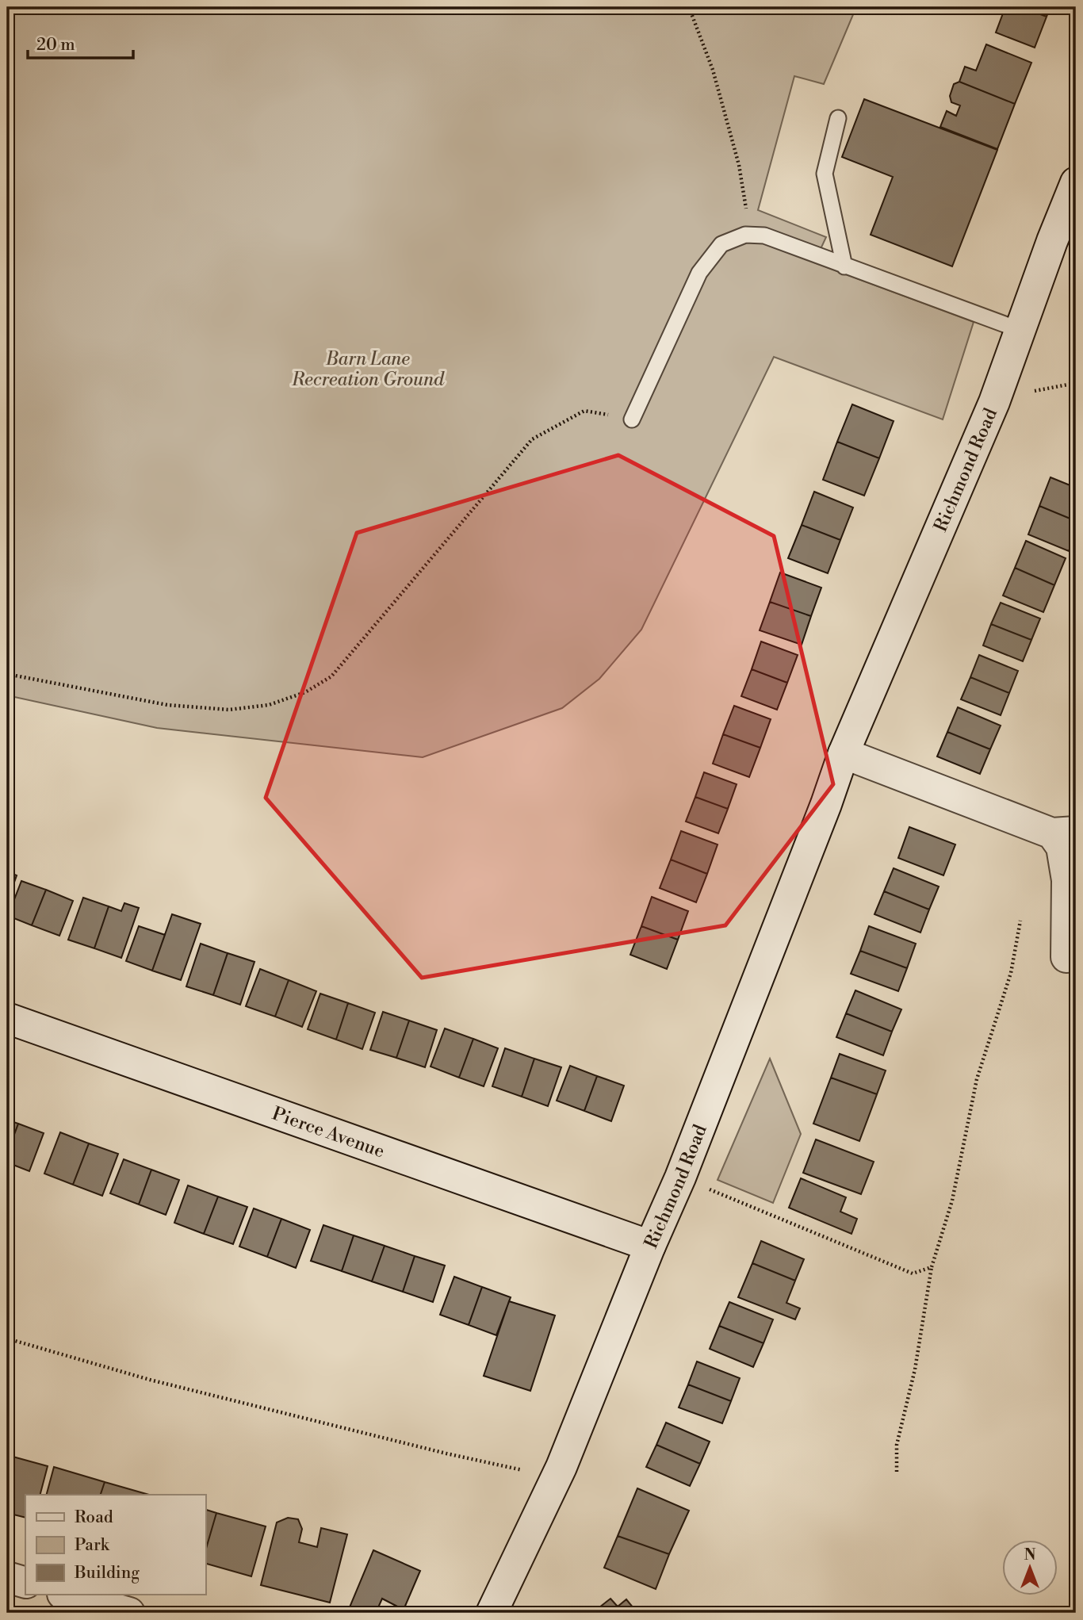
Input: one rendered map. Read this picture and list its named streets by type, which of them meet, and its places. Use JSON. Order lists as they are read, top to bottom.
{
  "streets": {
    "street": ["Richmond Road", "Pierce Avenue"]
  },
  "crossings": [
    ["Richmond Road", "Pierce Avenue"]
  ],
  "parks": ["Barn Lane Recreation Ground"],
  "legend": ["Road", "Park", "Building"],
  "scale_bar": "20 m",
  "north": "top"
}
